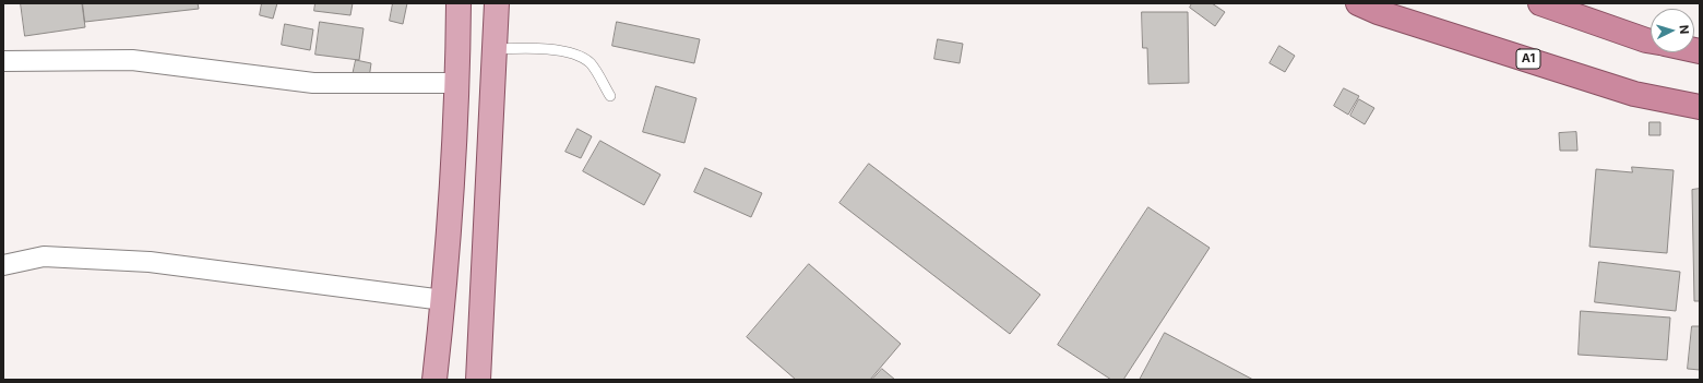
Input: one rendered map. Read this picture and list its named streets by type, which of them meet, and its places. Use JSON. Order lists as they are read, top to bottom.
{
  "streets": {
    "highway": ["A1"]
  },
  "north": "right"
}
